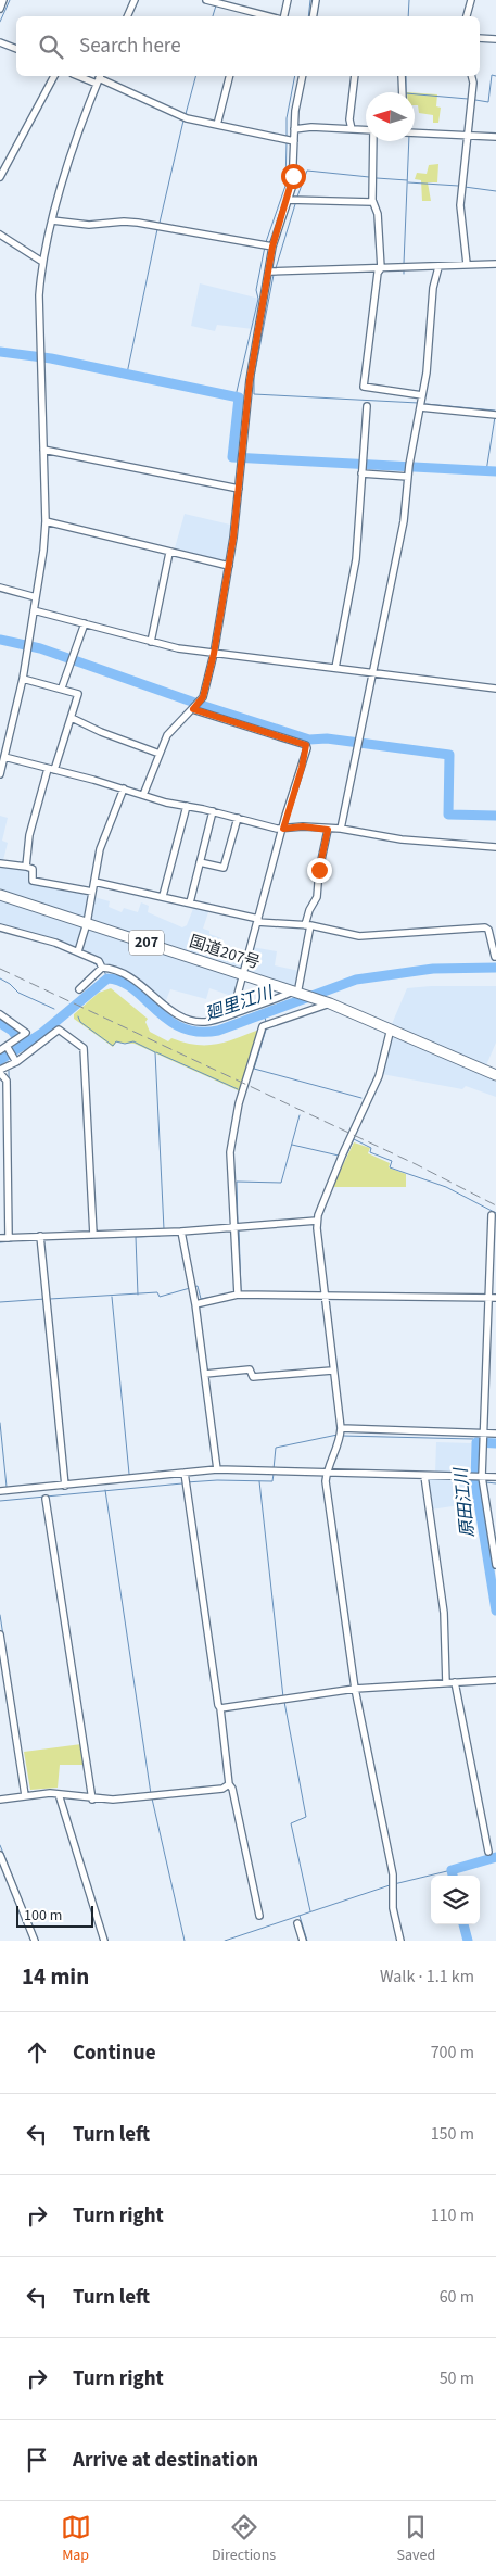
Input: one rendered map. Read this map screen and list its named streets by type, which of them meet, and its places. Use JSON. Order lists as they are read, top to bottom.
{
  "streets": {
    "highway": ["207", "国道207号"]
  },
  "water": ["廻里江川", "原田江川"],
  "scale_bar": "100 m",
  "north": "left",
  "page": {
    "search": "Search here",
    "scale": "100 m",
    "heading": ["14 min", "Walk · 1.1 km"],
    "list": [
      ["Continue", "700 m"],
      ["Turn left", "150 m"],
      ["Turn right", "110 m"],
      ["Turn left", "60 m"],
      ["Turn right", "50 m"],
      "Arrive at destination"
    ],
    "nav": ["Map", "Directions", "Saved"]
  }
}
